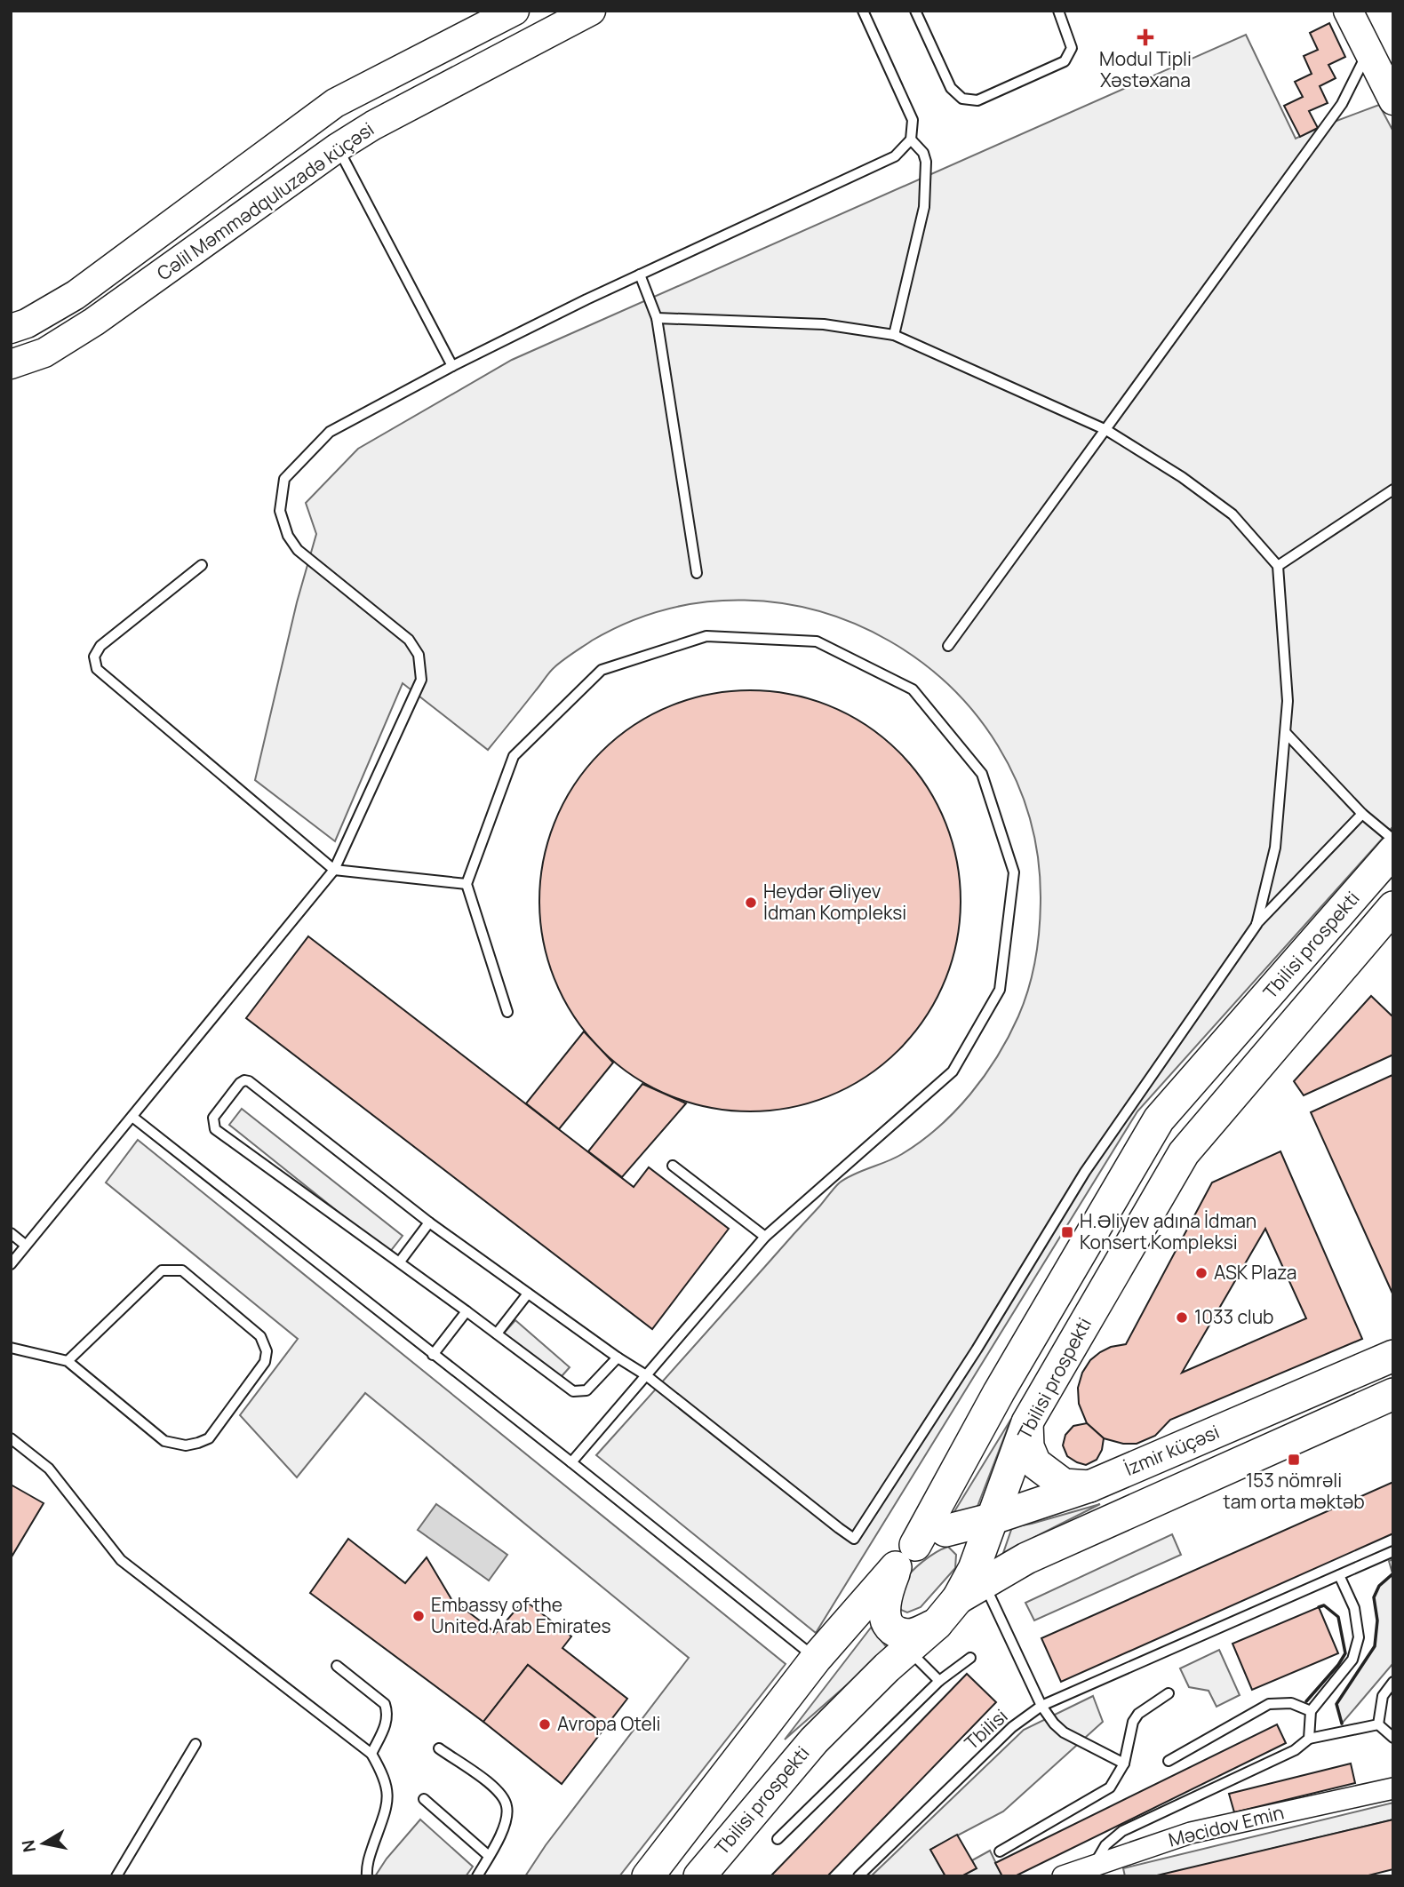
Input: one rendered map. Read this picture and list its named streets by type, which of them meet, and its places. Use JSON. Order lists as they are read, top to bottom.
{
  "streets": {
    "main road": ["Cəlil Məmmədquluzadə küçəsi", "Tbilisi prospekti", "İzmir küçəsi"],
    "street": ["Məcidov Emin"],
    "lane": ["Tbilisi"]
  },
  "crossings": [
    ["Tbilisi prospekti", "İzmir küçəsi"]
  ],
  "places": {
    "health": ["Modul Tipli Xəstəxana"],
    "other": [
      "Heydər Əliyev İdman Kompleksi",
      "ASK Plaza",
      "1033 club",
      "Embassy of the United Arab Emirates",
      "Avropa Oteli"
    ],
    "transit": ["H.Əliyev adına İdman Konsert Kompleksi", "153 nömrəli tam orta məktəb"]
  },
  "north": "left"
}
